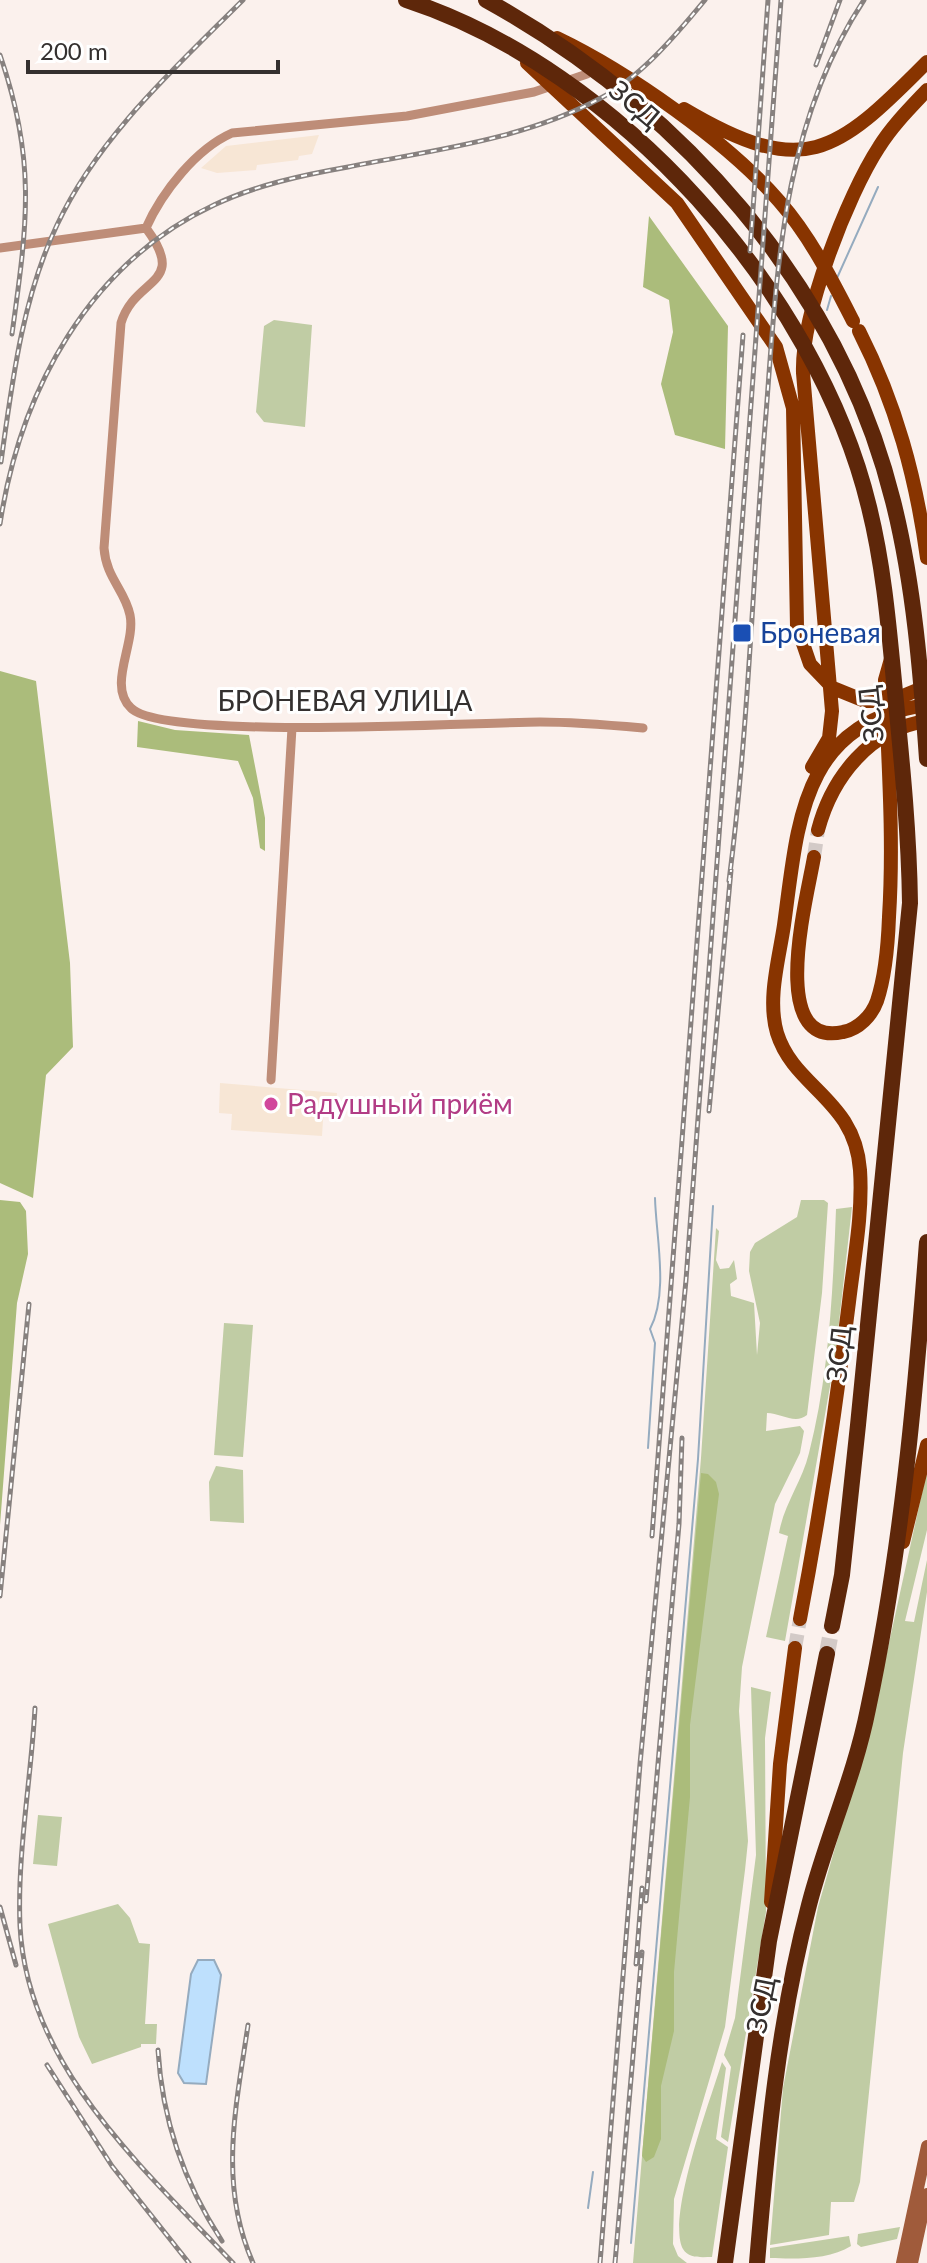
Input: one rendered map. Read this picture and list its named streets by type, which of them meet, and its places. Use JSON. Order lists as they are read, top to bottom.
{
  "streets": {
    "highway": ["ЗСД"],
    "street": ["БРОНЕВАЯ УЛИЦА"]
  },
  "places": {
    "transit": ["Броневая"],
    "other": ["Радушный приём"]
  },
  "scale_bar": "200 m"
}
